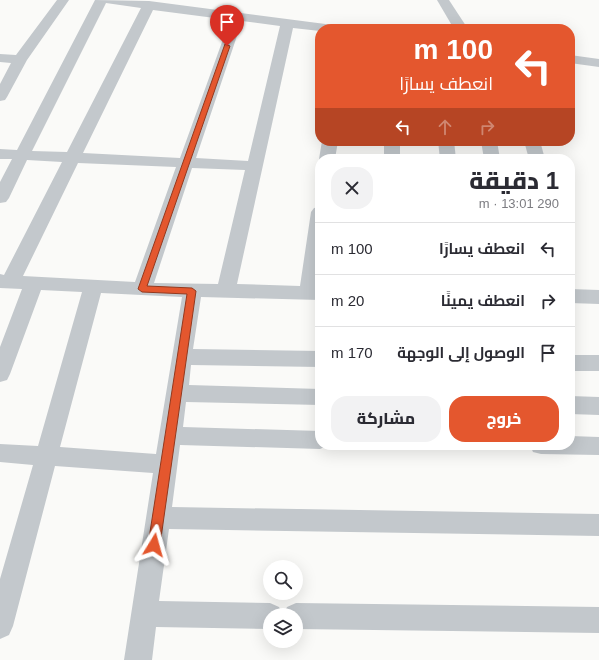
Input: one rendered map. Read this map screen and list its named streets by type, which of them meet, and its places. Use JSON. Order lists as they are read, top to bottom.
{
  "page": {
    "turn": ["100 m", "انعطف يسارًا"],
    "heading": ["1 دقيقة", "290 m · 13:01"],
    "list": [
      {
        "name": "انعطف يسارًا",
        "value": "100 m"
      },
      {
        "name": "انعطف يمينًا",
        "value": "20 m"
      },
      {
        "name": "الوصول إلى الوجهة",
        "value": "170 m"
      }
    ],
    "buttons": ["خروج", "مشاركة"]
  }
}
